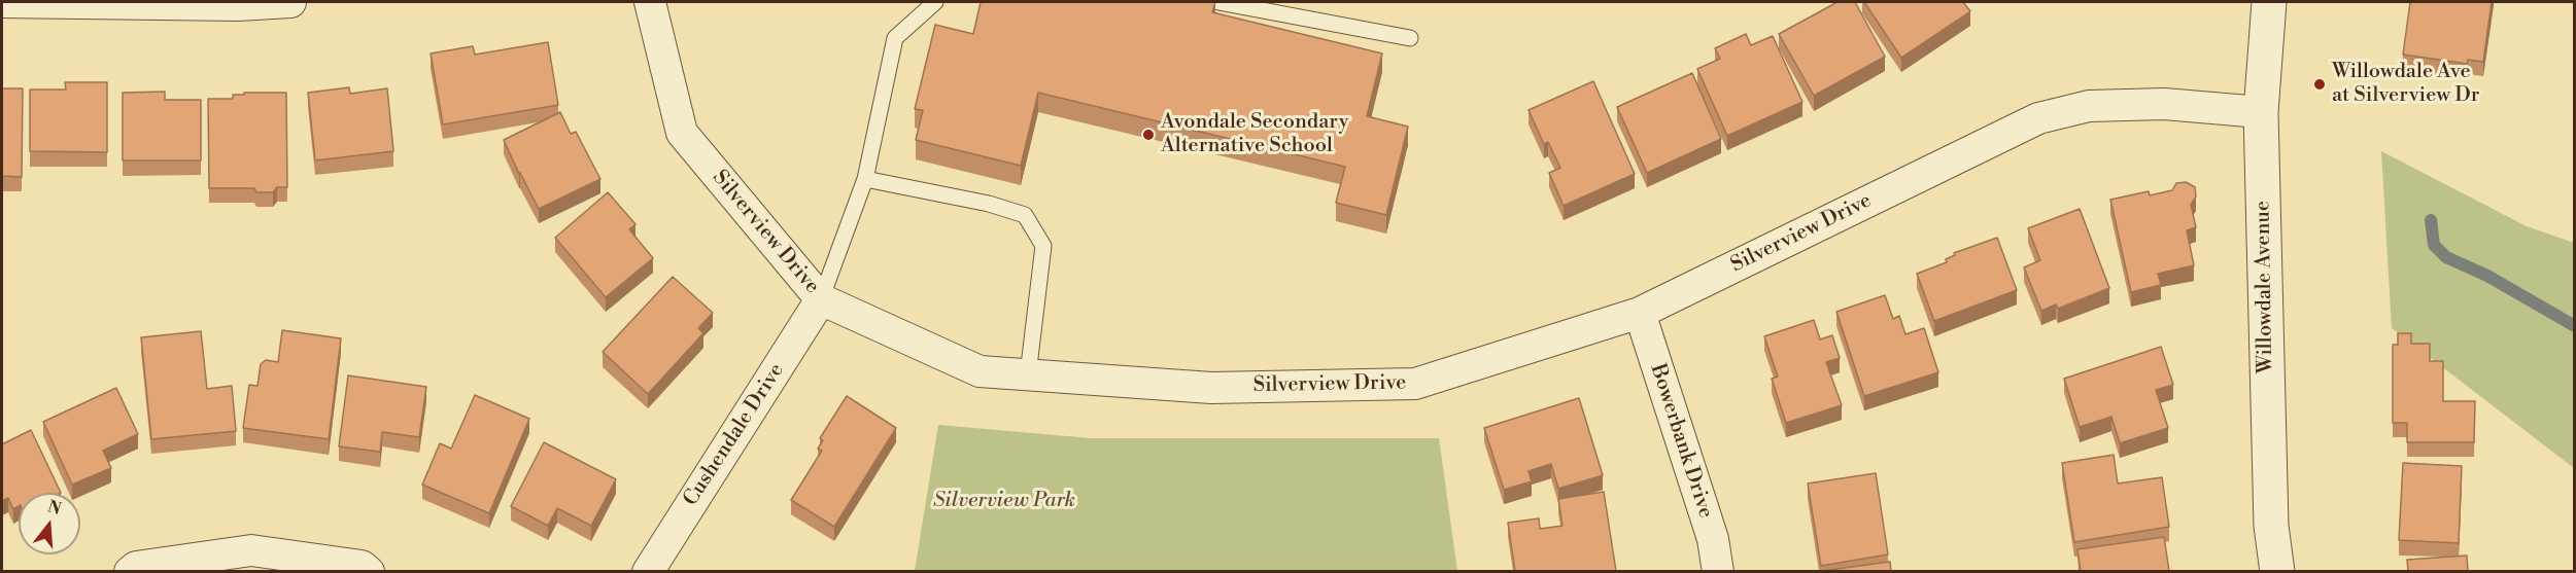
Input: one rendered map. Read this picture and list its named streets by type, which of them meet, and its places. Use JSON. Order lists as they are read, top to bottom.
{
  "streets": {
    "street": [
      "Silverview Drive",
      "Willowdale Avenue",
      "Cushendale Drive",
      "Bowerbank Drive"
    ]
  },
  "crossings": [
    ["Silverview Drive", "Willowdale Avenue"],
    ["Silverview Drive", "Cushendale Drive"],
    ["Silverview Drive", "Bowerbank Drive"]
  ],
  "parks": ["Silverview Park"],
  "places": ["Willowdale Ave at Silverview Dr", "Avondale Secondary Alternative School"],
  "north": "top"
}
